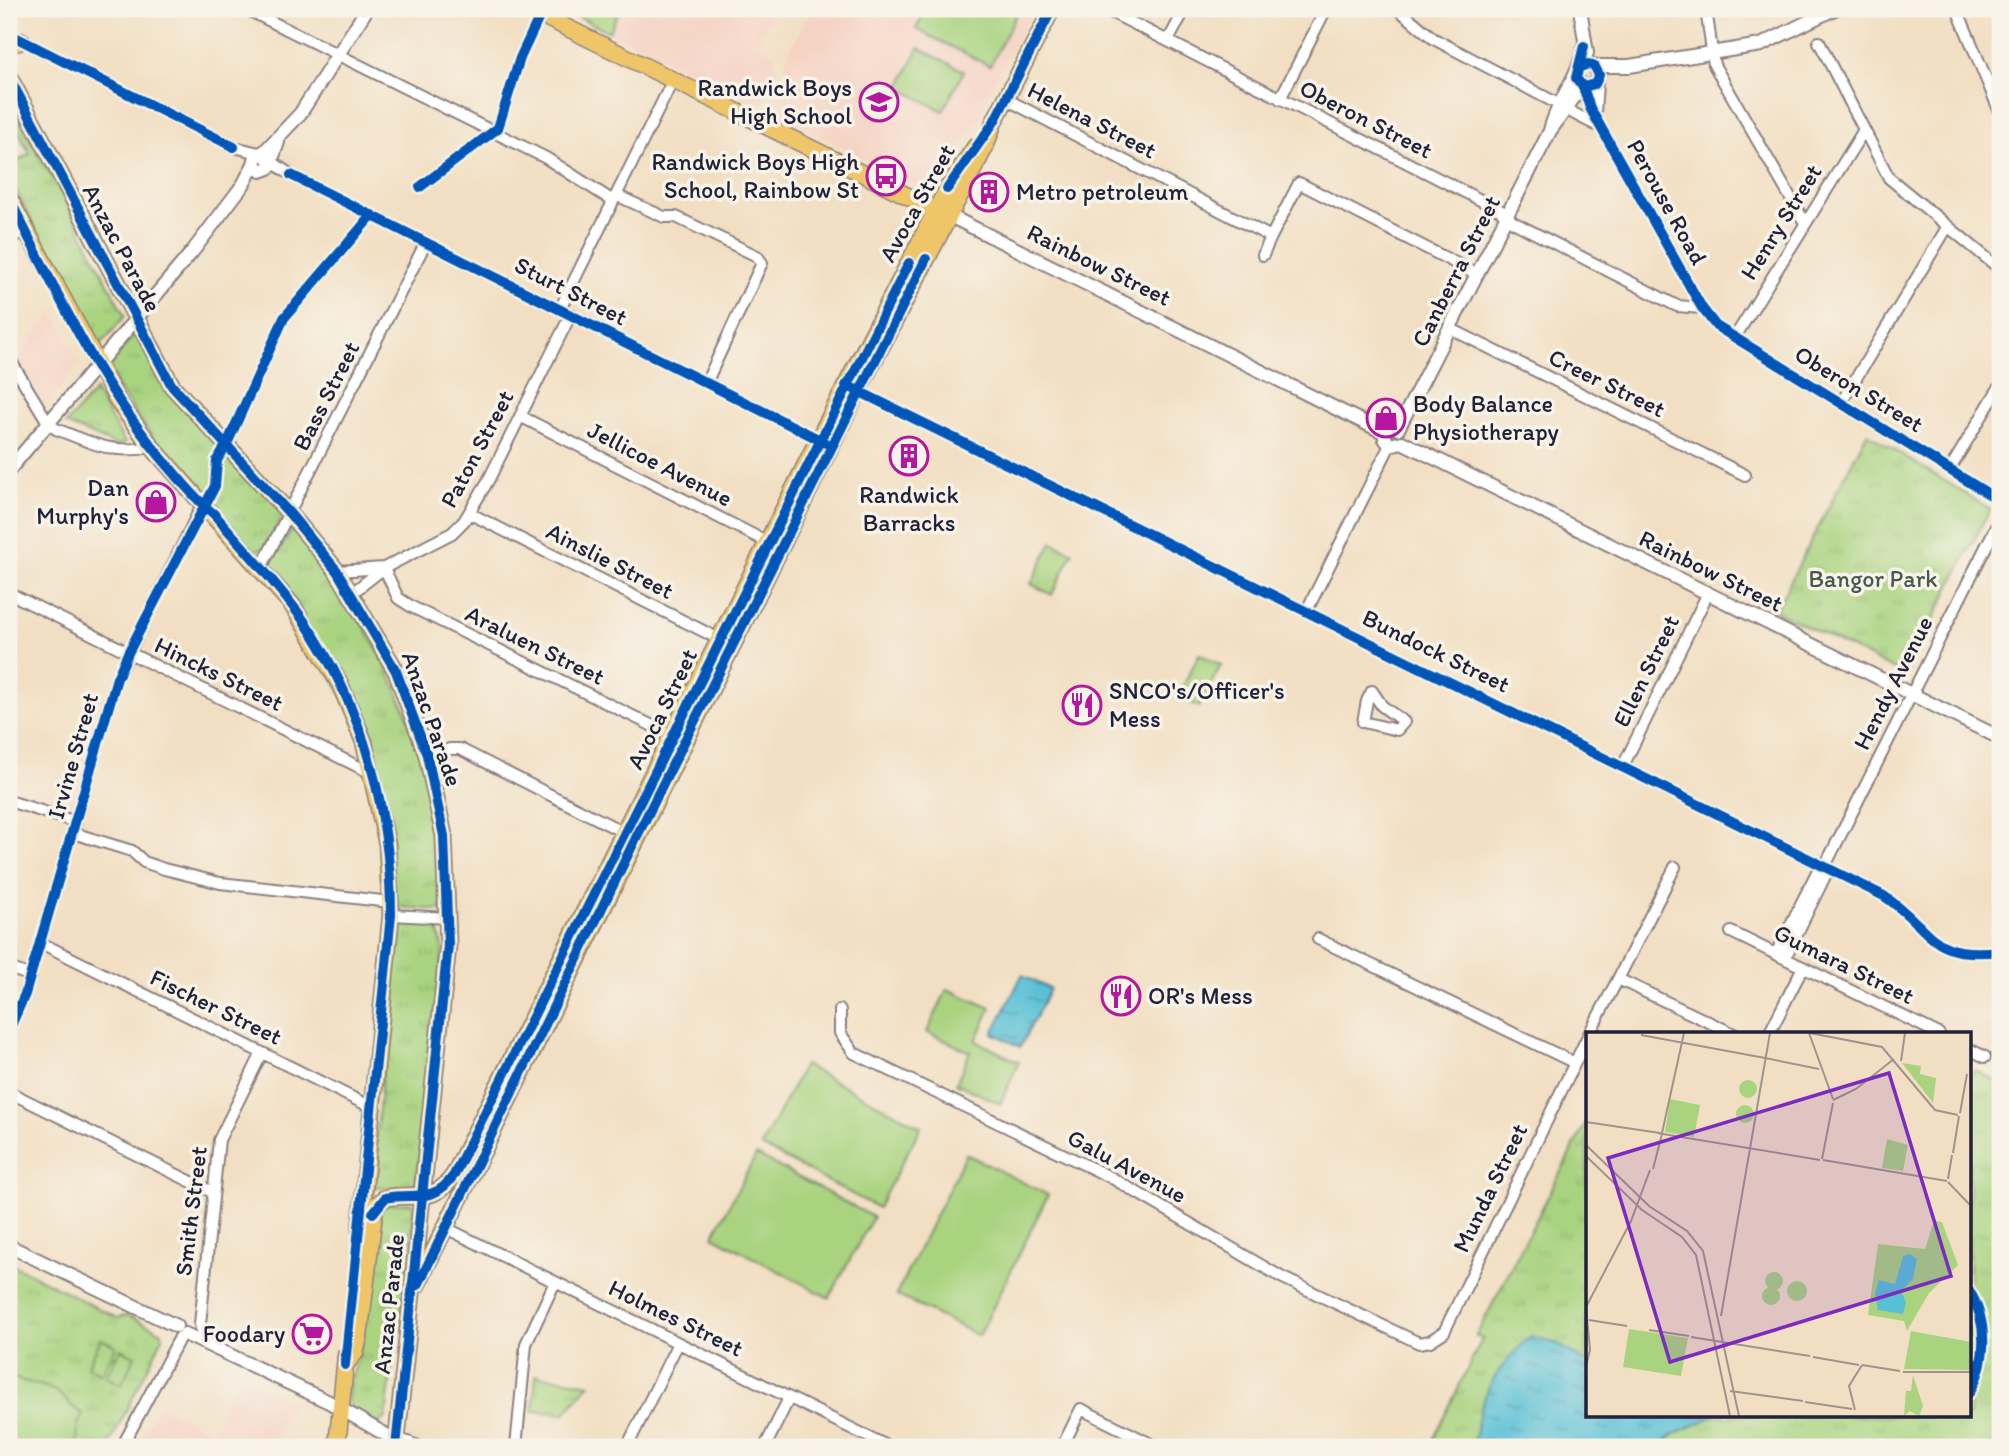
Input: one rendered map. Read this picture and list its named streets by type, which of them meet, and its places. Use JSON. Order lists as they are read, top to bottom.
{
  "streets": {
    "main road": ["Avoca Street", "Anzac Parade", "Rainbow Street"],
    "street": [
      "Oberon Street",
      "Helena Street",
      "Perouse Road",
      "Henry Street",
      "Canberra Street",
      "Sturt Street",
      "Creer Street",
      "Bass Street",
      "Paton Street",
      "Jellicoe Avenue",
      "Ainslie Street",
      "Araluen Street",
      "Bundock Street",
      "Ellen Street",
      "Hincks Street",
      "Hendy Avenue",
      "Irvine Street",
      "Gumara Street",
      "Fischer Street",
      "Galu Avenue",
      "Munda Street",
      "Smith Street",
      "Holmes Street"
    ]
  },
  "crossings": [
    ["Oberon Street", "Perouse Road"],
    ["Oberon Street", "Henry Street"],
    ["Oberon Street", "Canberra Street"],
    ["Helena Street", "Avoca Street"],
    ["Perouse Road", "Canberra Street"],
    ["Avoca Street", "Anzac Parade"],
    ["Avoca Street", "Rainbow Street"],
    ["Avoca Street", "Sturt Street"],
    ["Avoca Street", "Jellicoe Avenue"],
    ["Avoca Street", "Ainslie Street"],
    ["Avoca Street", "Araluen Street"],
    ["Avoca Street", "Bundock Street"],
    ["Avoca Street", "Holmes Street"],
    ["Anzac Parade", "Bass Street"],
    ["Anzac Parade", "Paton Street"],
    ["Anzac Parade", "Hincks Street"],
    ["Anzac Parade", "Irvine Street"],
    ["Anzac Parade", "Fischer Street"],
    ["Rainbow Street", "Canberra Street"],
    ["Rainbow Street", "Ellen Street"],
    ["Rainbow Street", "Hendy Avenue"],
    ["Canberra Street", "Creer Street"],
    ["Canberra Street", "Bundock Street"],
    ["Sturt Street", "Bass Street"],
    ["Sturt Street", "Paton Street"],
    ["Paton Street", "Jellicoe Avenue"],
    ["Paton Street", "Ainslie Street"],
    ["Paton Street", "Araluen Street"],
    ["Bundock Street", "Ellen Street"],
    ["Bundock Street", "Hendy Avenue"],
    ["Hincks Street", "Irvine Street"],
    ["Hendy Avenue", "Gumara Street"],
    ["Irvine Street", "Fischer Street"],
    ["Fischer Street", "Smith Street"],
    ["Galu Avenue", "Munda Street"]
  ],
  "parks": ["Bangor Park"],
  "places": {
    "school or university": ["Randwick Boys High School"],
    "bus stop": ["Randwick Boys High School, Rainbow St"],
    "building": ["Metro petroleum", "Randwick Barracks"],
    "shop": ["Body Balance Physiotherapy", "Dan Murphy's"],
    "restaurant": ["SNCO's/Officer's Mess", "OR's Mess"],
    "supermarket": ["Foodary"]
  }
}
